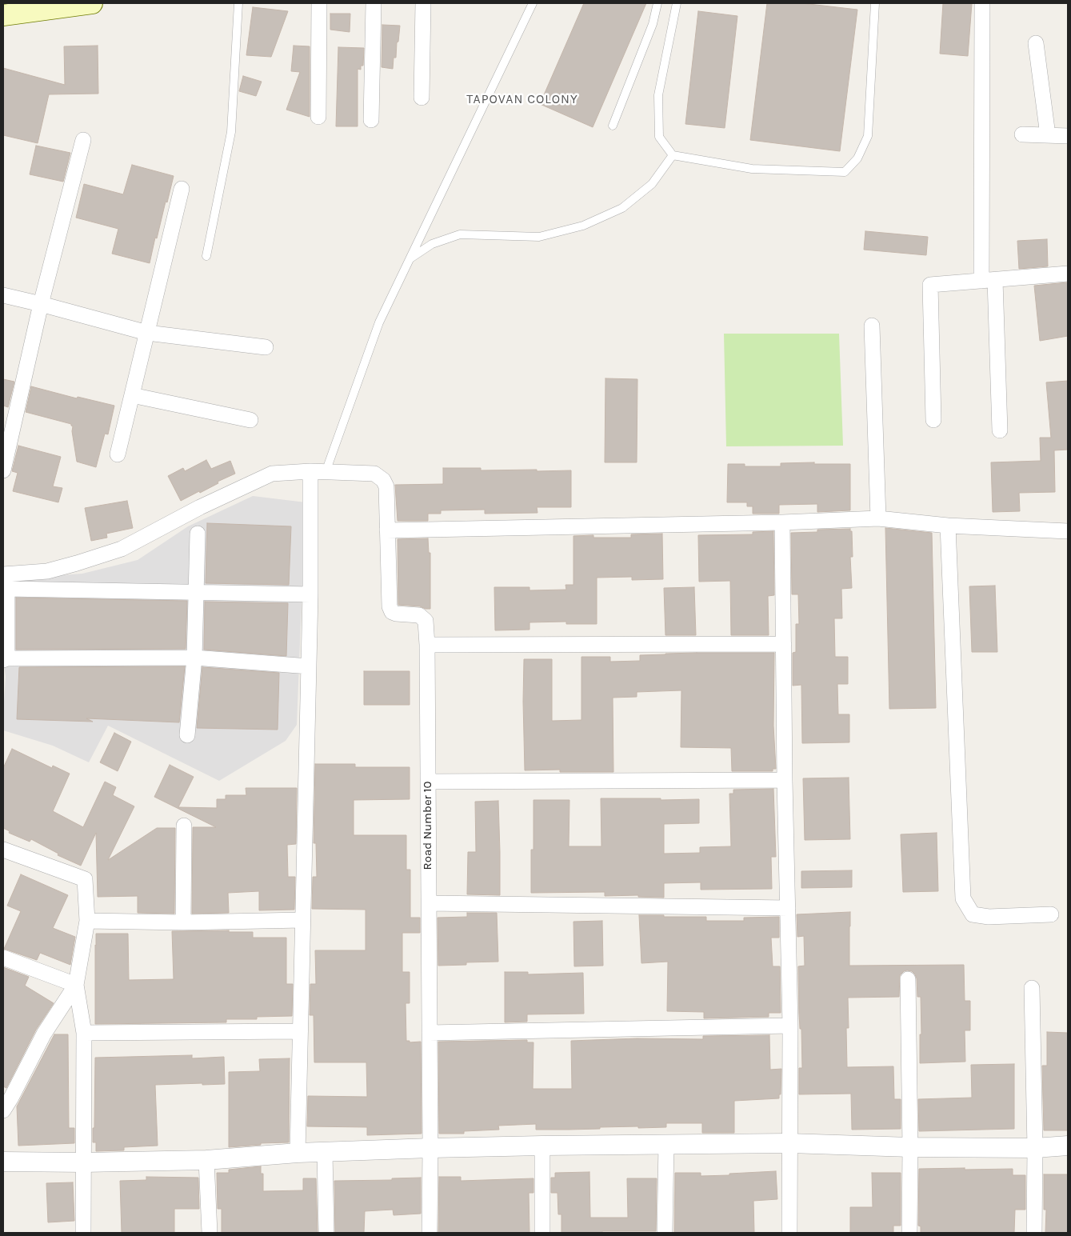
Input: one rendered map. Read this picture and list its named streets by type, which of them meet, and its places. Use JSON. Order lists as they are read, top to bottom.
{
  "streets": {
    "street": ["Road Number 10"]
  },
  "districts": ["TAPOVAN COLONY"]
}
